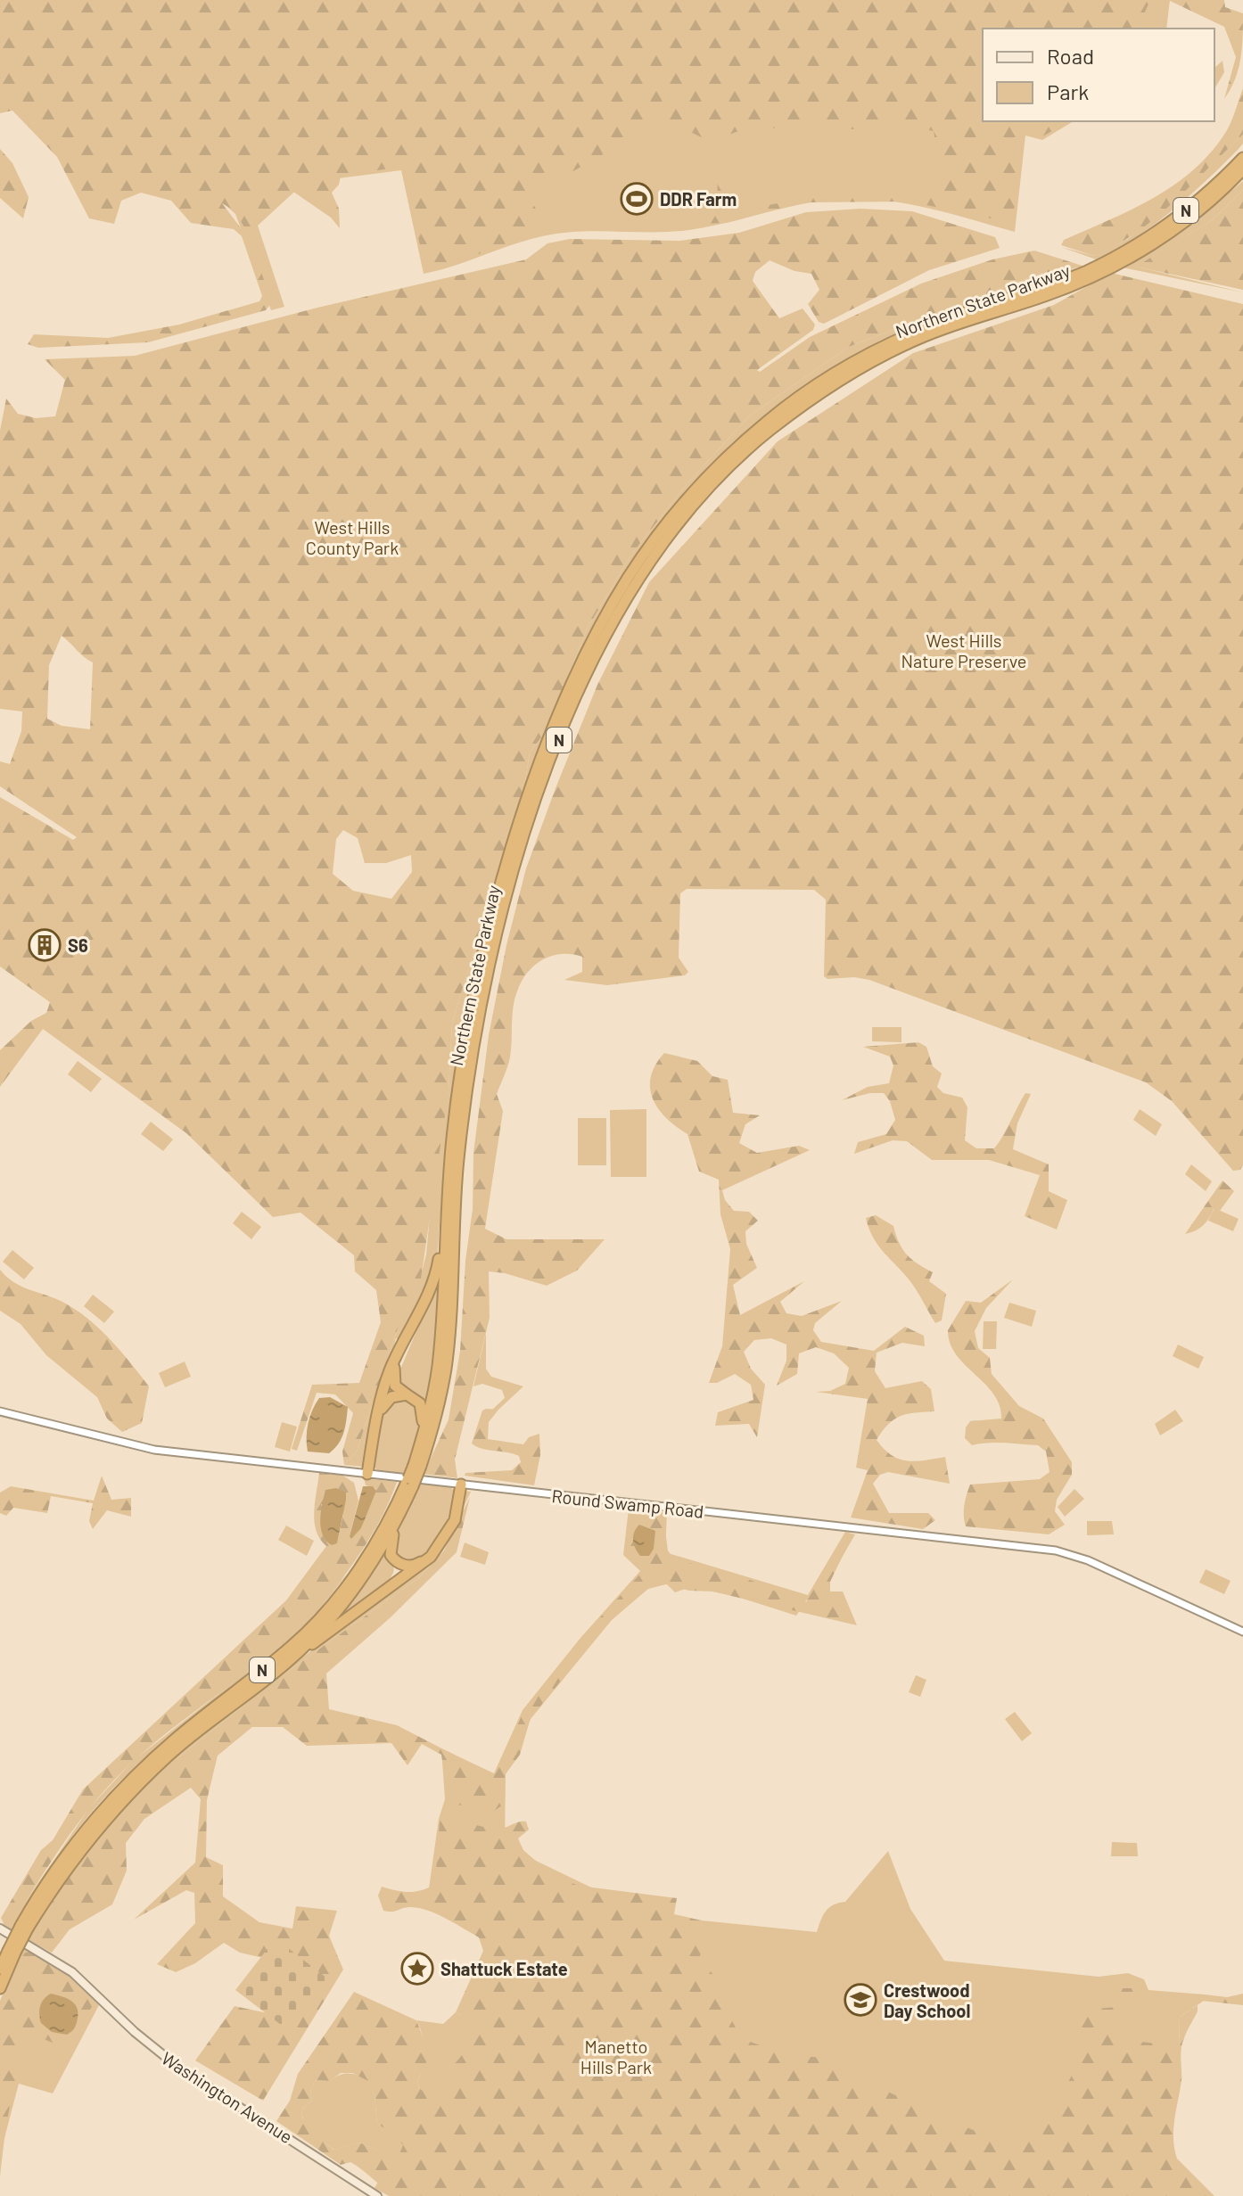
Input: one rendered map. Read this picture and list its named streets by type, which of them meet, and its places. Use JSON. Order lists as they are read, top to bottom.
{
  "streets": {
    "highway": ["N", "Northern State Parkway"],
    "main road": ["Washington Avenue"],
    "street": ["Round Swamp Road"]
  },
  "parks": ["West Hills County Park", "West Hills Nature Preserve", "Manetto Hills Park"],
  "places": {
    "sports": ["DDR Farm"],
    "building": ["S6"],
    "place": ["Shattuck Estate"],
    "school or university": ["Crestwood Day School"]
  },
  "legend": ["Road", "Park"]
}
